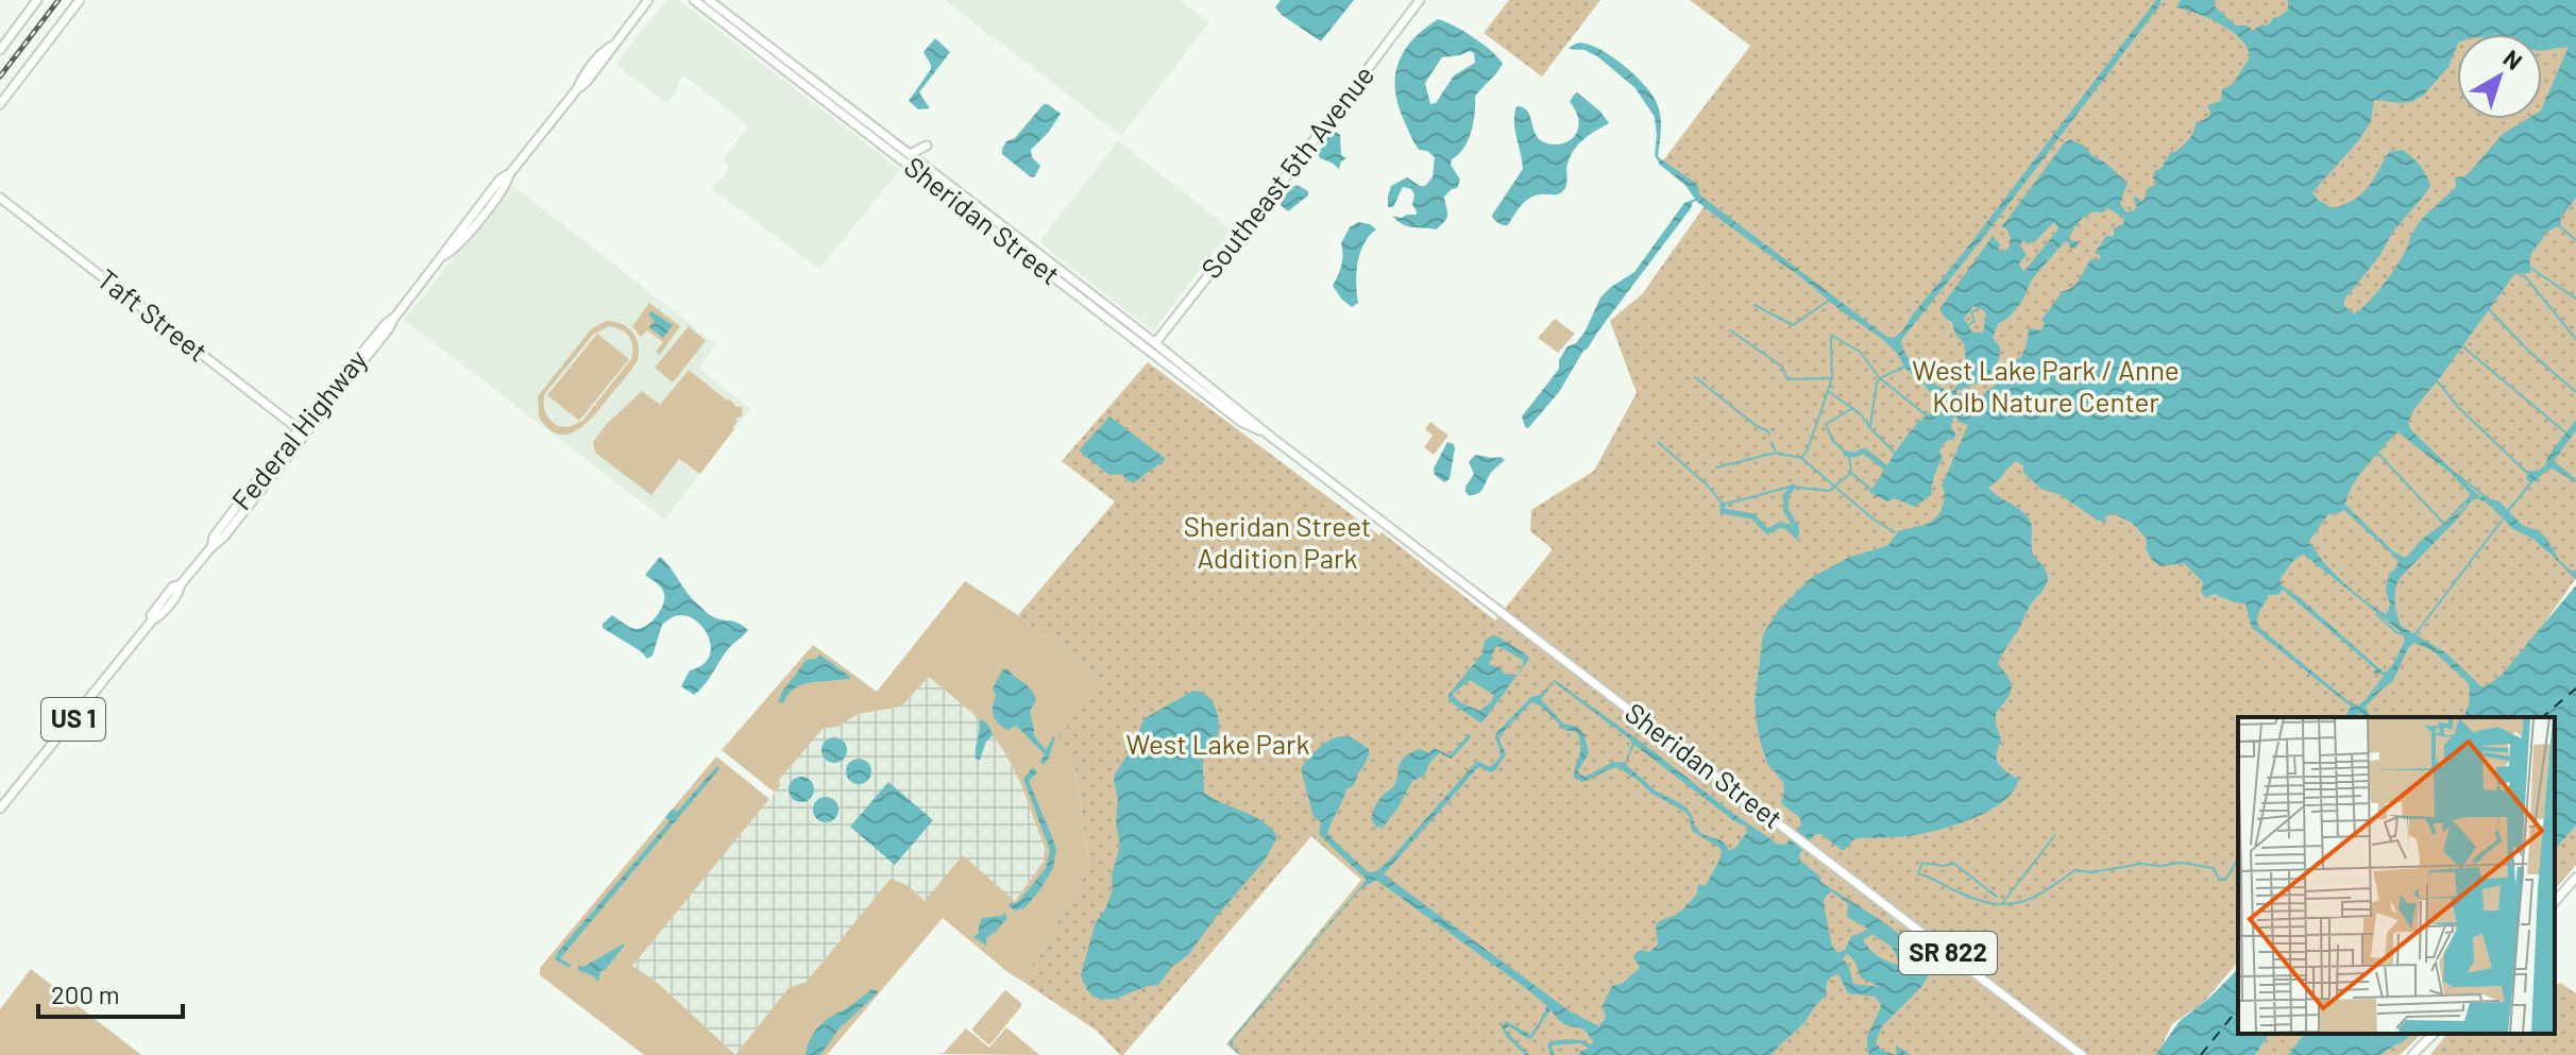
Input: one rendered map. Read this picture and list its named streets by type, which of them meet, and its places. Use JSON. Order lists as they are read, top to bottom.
{
  "streets": {
    "main road": [
      "Southeast 5th Avenue",
      "Sheridan Street",
      "Taft Street",
      "Federal Highway",
      "US 1",
      "SR 822"
    ]
  },
  "crossings": [
    ["Southeast 5th Avenue", "Sheridan Street"],
    ["Taft Street", "Federal Highway"]
  ],
  "parks": ["West Lake Park / Anne Kolb Nature Center", "Sheridan Street Addition Park", "West Lake Park"],
  "scale_bar": "200 m",
  "north": "top right"
}
